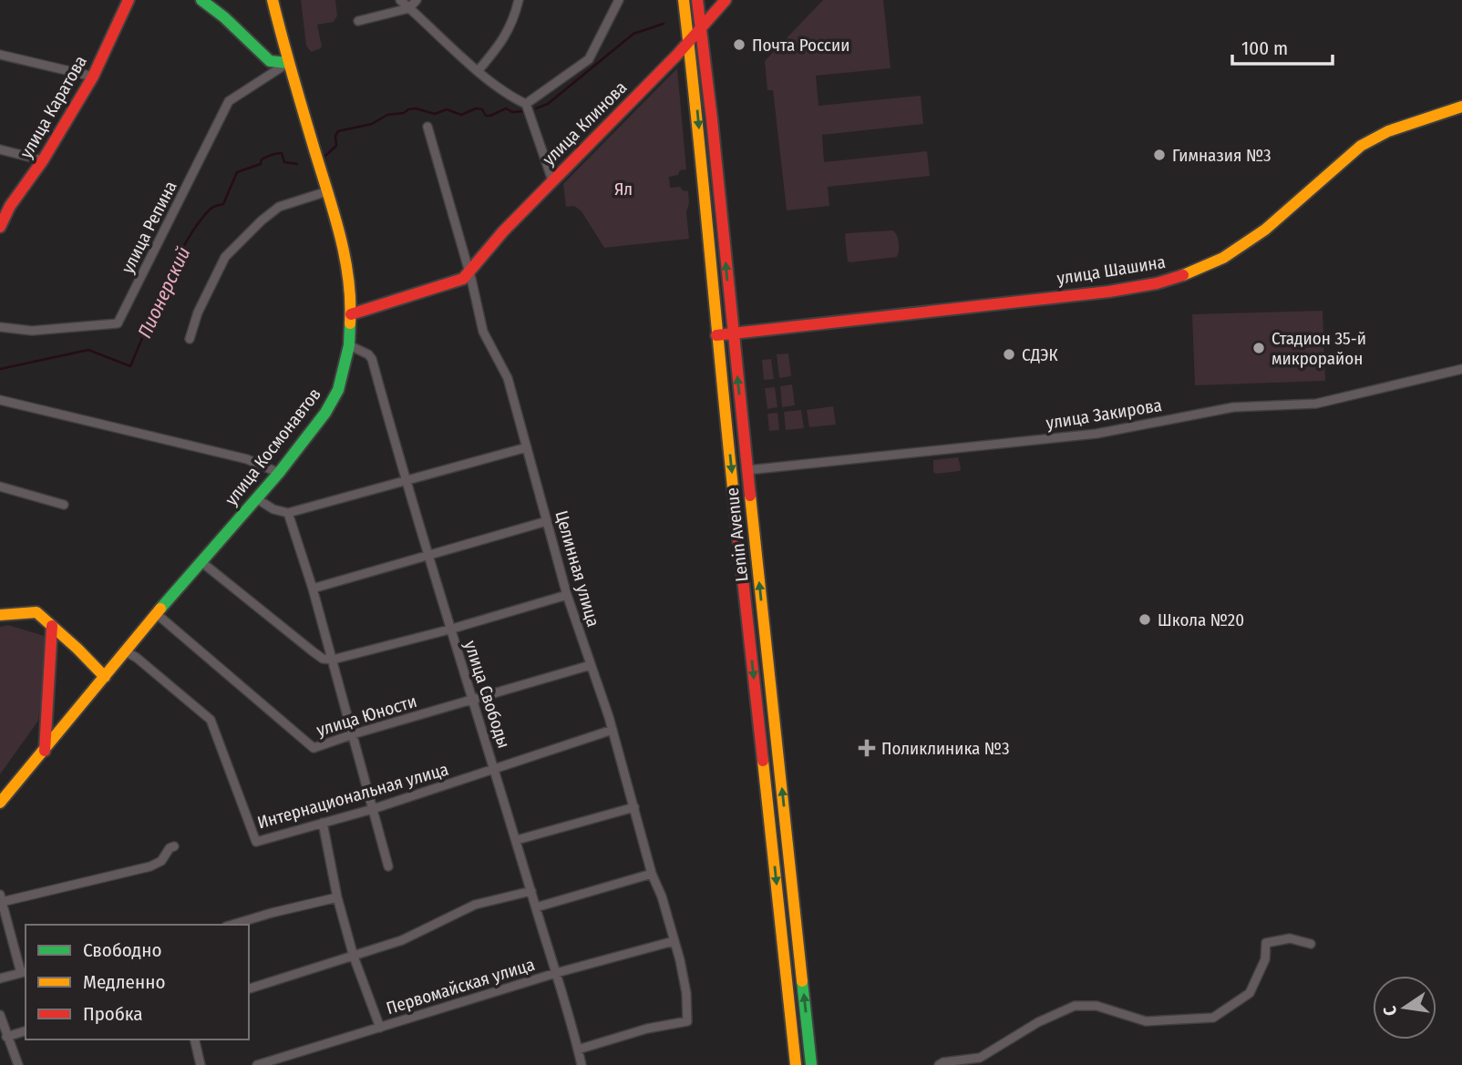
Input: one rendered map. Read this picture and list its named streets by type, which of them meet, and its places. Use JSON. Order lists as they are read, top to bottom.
{
  "streets": {
    "main road": [
      "улица Каратова",
      "улица Клинова",
      "улица Шашина",
      "улица Космонавтов",
      "Lenin Avenue"
    ],
    "street": [
      "улица Репина",
      "улица Закирова",
      "Целинная улица",
      "улица Свободы",
      "улица Юности",
      "Интернациональная улица",
      "Первомайская улица"
    ]
  },
  "crossings": [
    ["улица Клинова", "Lenin Avenue"],
    ["улица Клинова", "Целинная улица"],
    ["улица Репина", "улица Космонавтов"],
    ["улица Шашина", "Lenin Avenue"],
    ["улица Закирова", "Lenin Avenue"],
    ["улица Космонавтов", "улица Свободы"],
    ["улица Космонавтов", "улица Юности"],
    ["улица Космонавтов", "Интернациональная улица"],
    ["Целинная улица", "улица Свободы"],
    ["Целинная улица", "улица Юности"],
    ["Целинная улица", "Интернациональная улица"],
    ["Целинная улица", "Первомайская улица"],
    ["улица Свободы", "улица Юности"],
    ["улица Свободы", "Интернациональная улица"],
    ["улица Свободы", "Первомайская улица"]
  ],
  "water": ["Пионерский"],
  "parks": ["Ял"],
  "places": {
    "other": [
      "Почта России",
      "Гимназия №3",
      "Стадион 35-й микрорайон",
      "СДЭК",
      "Школа №20"
    ],
    "health": ["Поликлиника №3"]
  },
  "legend": ["Свободно", "Медленно", "Пробка"],
  "scale_bar": "100 m",
  "north": "left"
}
